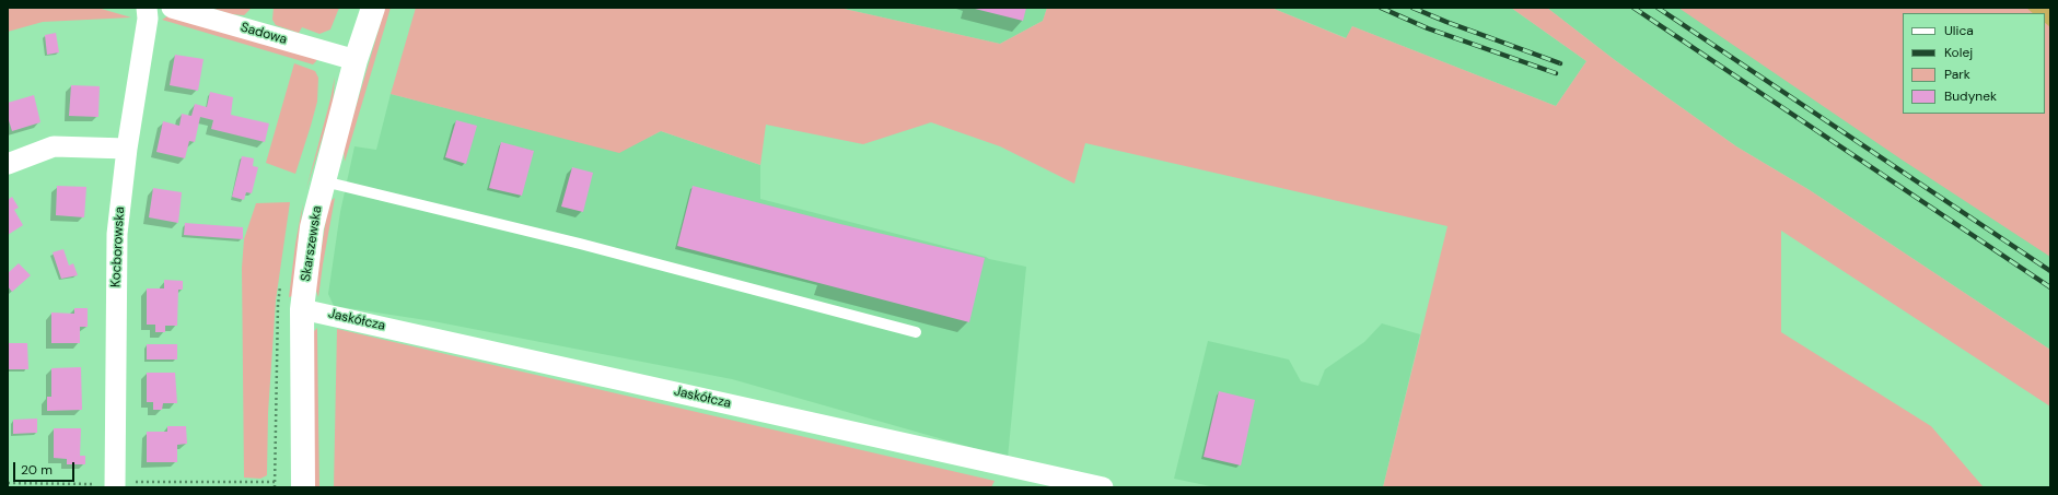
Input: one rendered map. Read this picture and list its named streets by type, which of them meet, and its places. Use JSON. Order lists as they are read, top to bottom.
{
  "streets": {
    "main road": ["Skarszewska"],
    "street": ["Sadowa", "Kocborowska", "Jaskółcza"]
  },
  "crossings": [
    ["Sadowa", "Skarszewska"],
    ["Skarszewska", "Jaskółcza"]
  ],
  "legend": [
    "Ulica",
    "Kolej",
    "Park",
    "Budynek"
  ],
  "scale_bar": "20 m"
}
